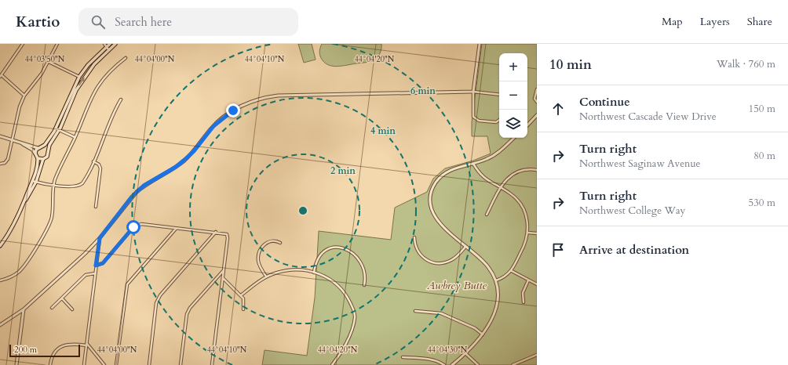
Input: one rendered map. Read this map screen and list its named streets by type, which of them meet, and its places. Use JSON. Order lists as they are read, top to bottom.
{
  "parks": ["Awbrey Butte"],
  "scale_bar": "200 m",
  "page": {
    "header": "Kartio",
    "search": "Search here",
    "nav": ["Map", "Layers", "Share"],
    "heading": ["10 min", "Walk · 760 m"],
    "map_buttons": ["+", "−"],
    "list": [
      ["Continue", "Northwest Cascade View Drive", "150 m"],
      ["Turn right", "Northwest Saginaw Avenue", "80 m"],
      ["Turn right", "Northwest College Way", "530 m"],
      "Arrive at destination"
    ],
    "scale": "200 m"
  },
  "coordinates": [
    "44°03'50\"N",
    "44°04'00\"N",
    "44°04'10\"N",
    "44°04'20\"N",
    "44°04'30\"N"
  ],
  "rings": ["6 min", "4 min", "2 min"]
}
